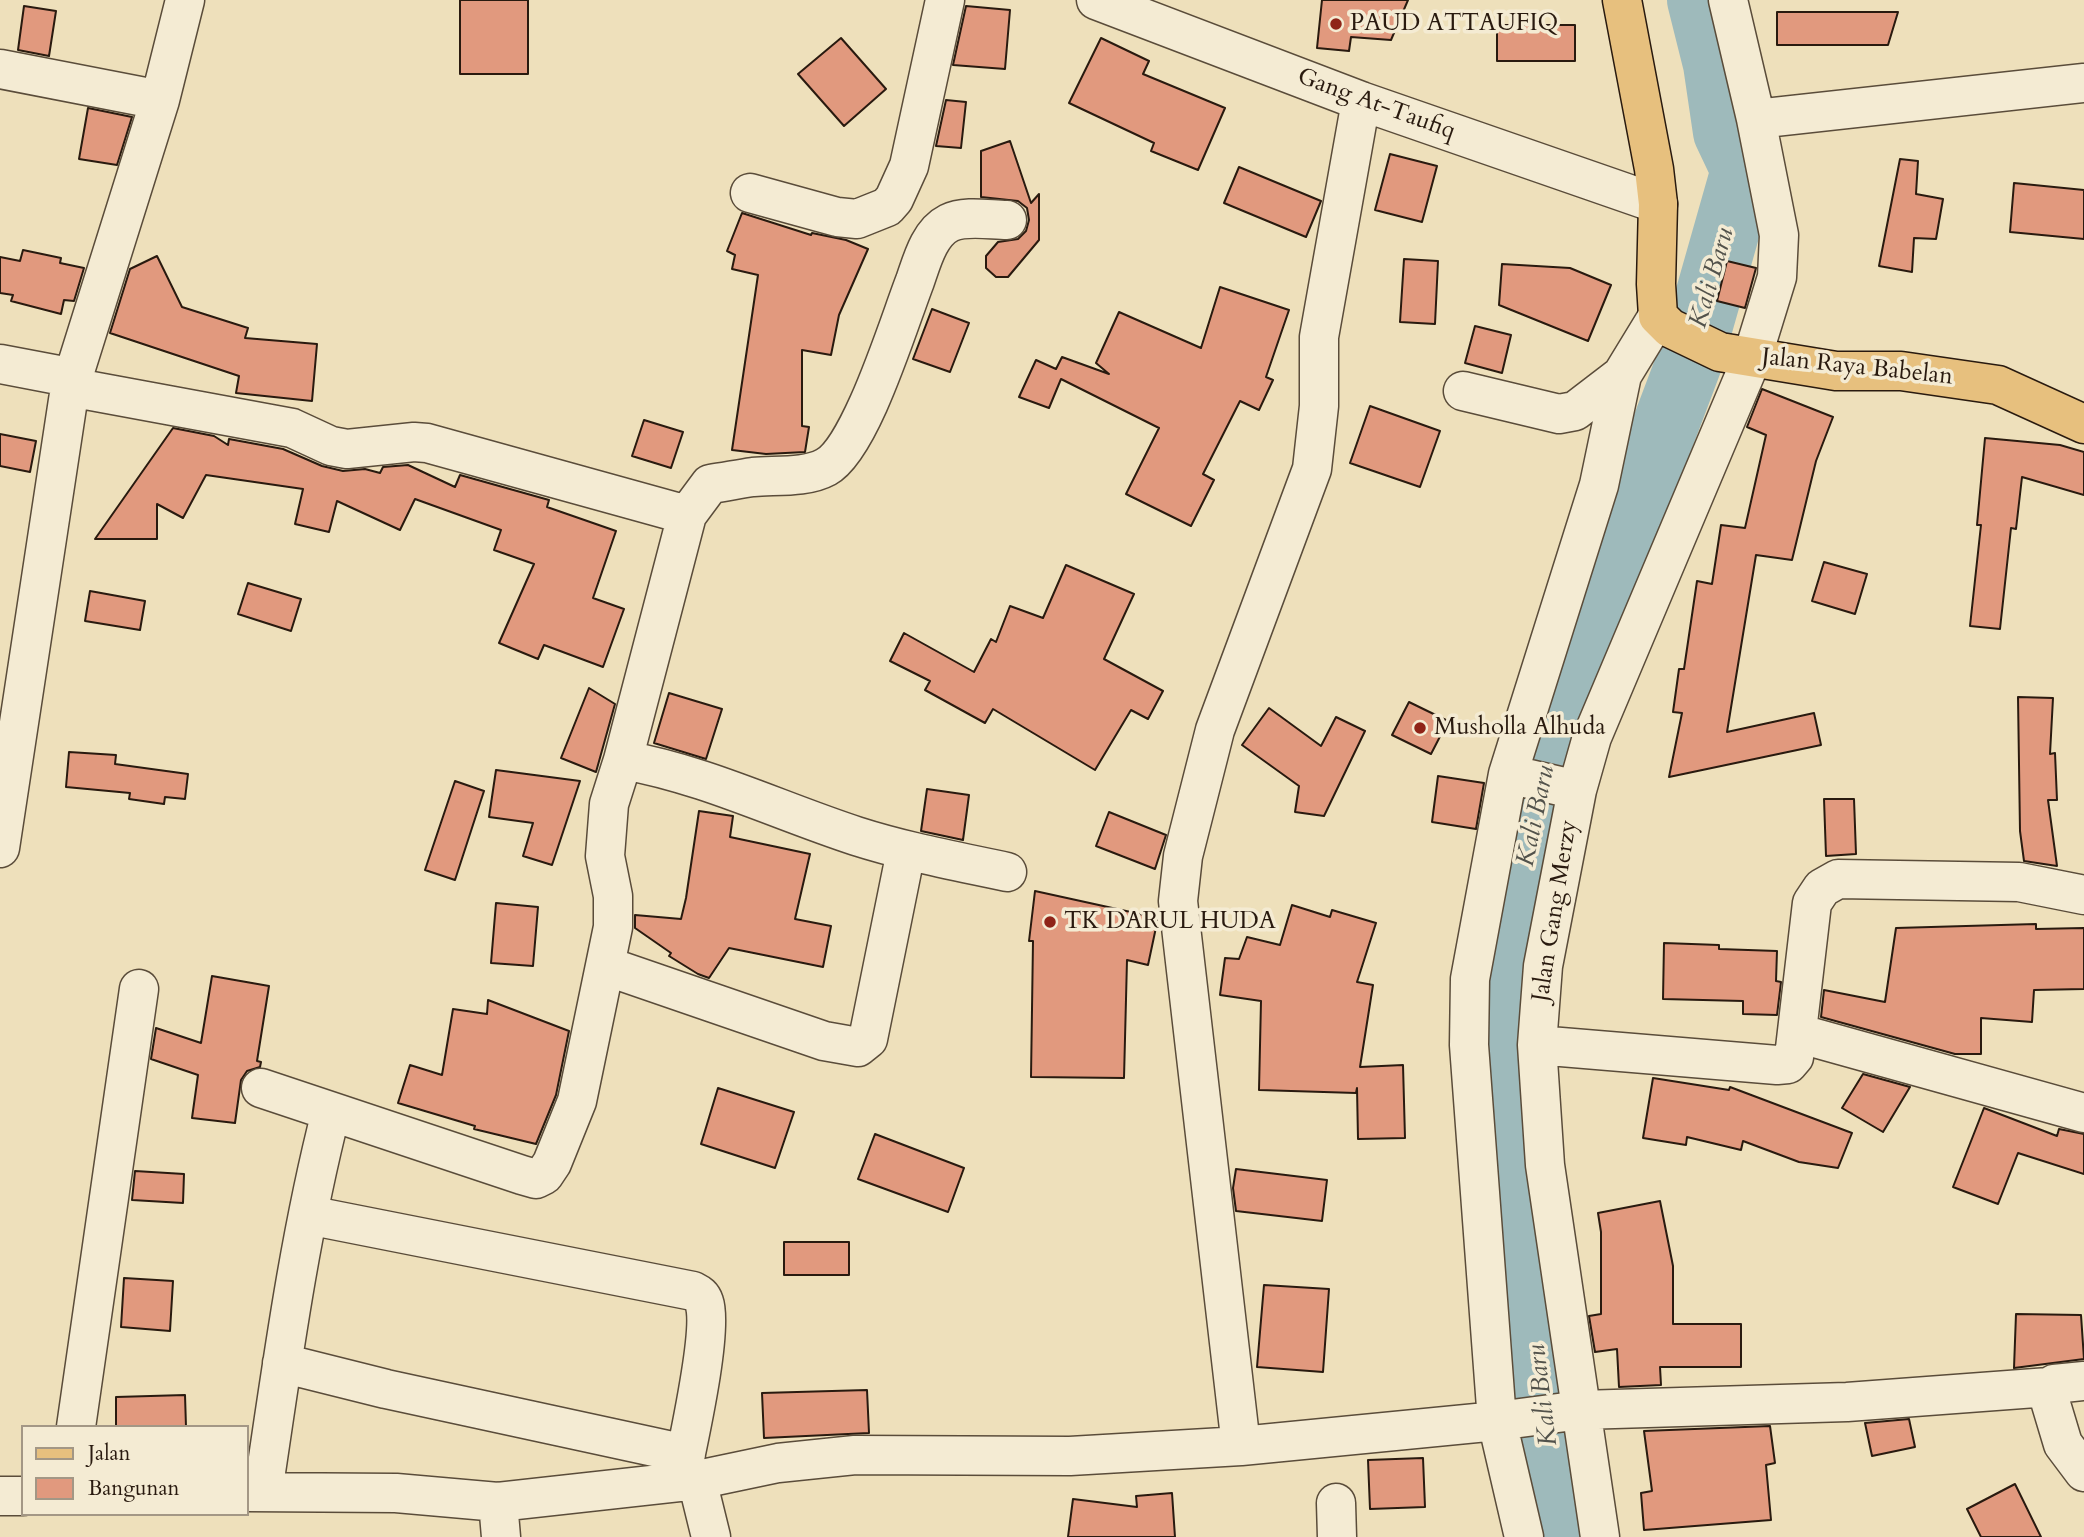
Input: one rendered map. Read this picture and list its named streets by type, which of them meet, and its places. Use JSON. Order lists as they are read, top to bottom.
{
  "streets": {
    "main road": ["Jalan Raya Babelan"],
    "street": ["Gang At-Taufiq", "Jalan Gang Merzy"]
  },
  "crossings": [
    ["Jalan Raya Babelan", "Jalan Gang Merzy"]
  ],
  "water": ["Kali Baru"],
  "places": ["PAUD ATTAUFIQ", "Musholla Alhuda", "TK DARUL HUDA"],
  "legend": ["Jalan", "Bangunan"]
}
